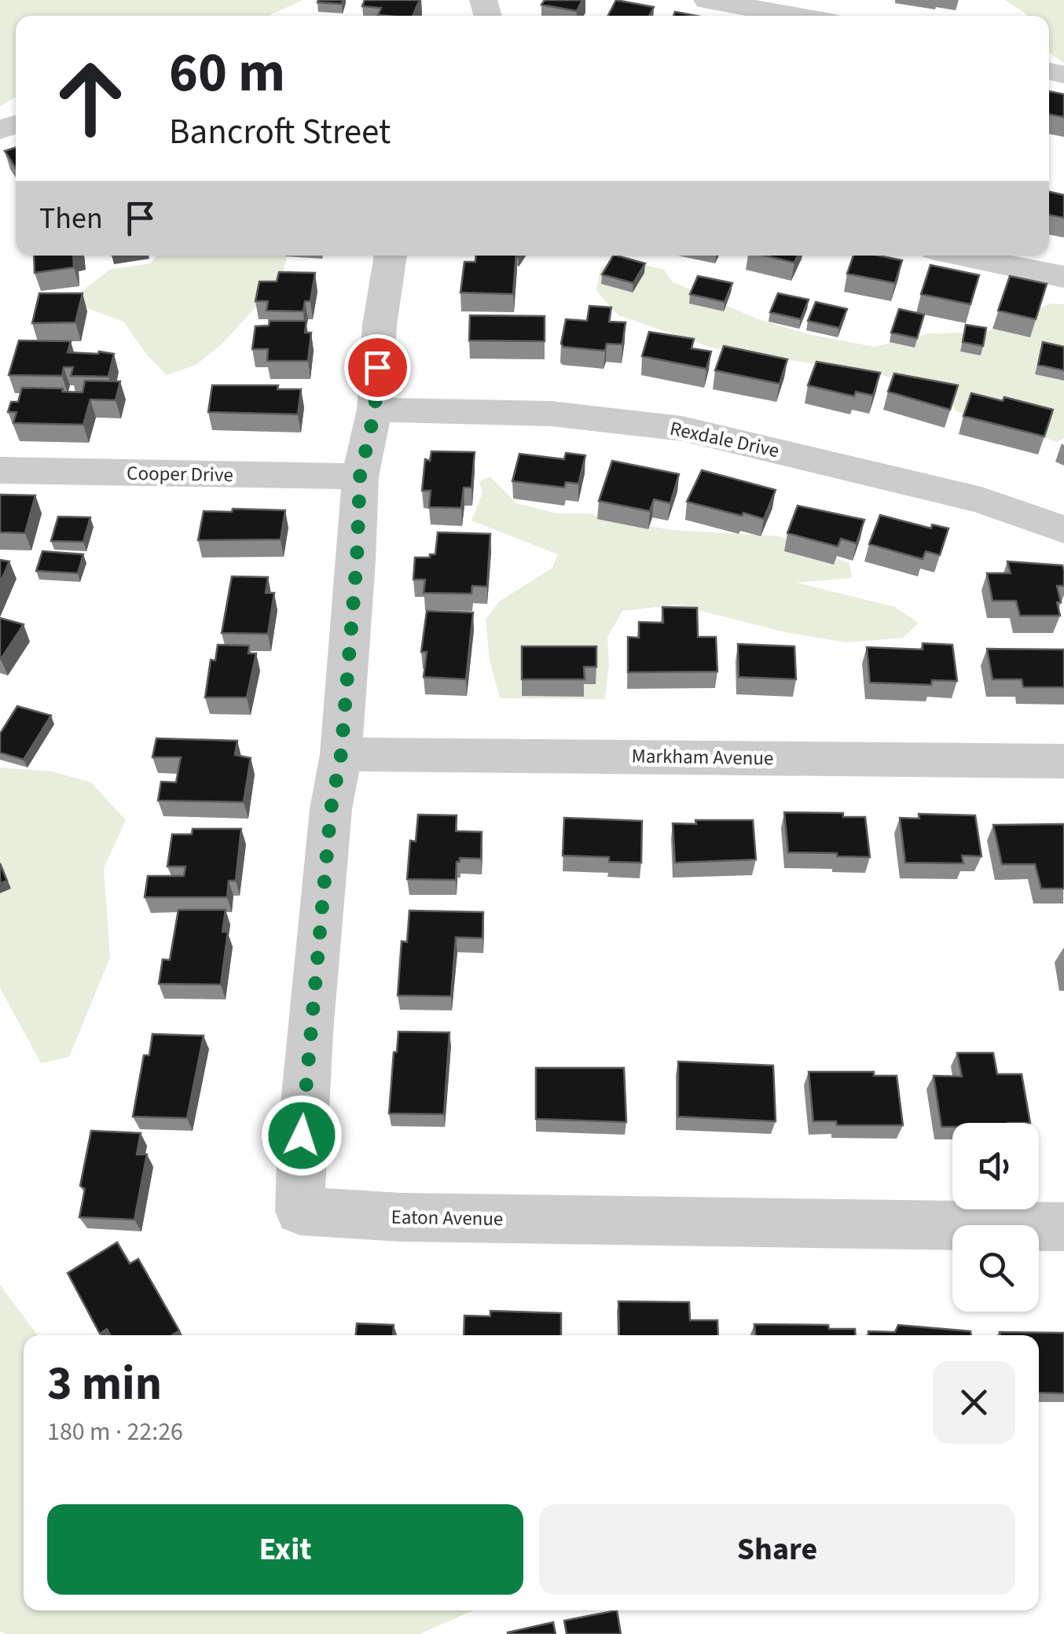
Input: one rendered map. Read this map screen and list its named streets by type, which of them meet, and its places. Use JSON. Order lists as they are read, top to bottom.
{
  "streets": {
    "street": [
      "Rexdale Drive",
      "Cooper Drive",
      "Markham Avenue",
      "Eaton Avenue"
    ]
  },
  "crossings": [
    ["Markham Avenue", "Eaton Avenue"]
  ],
  "page": {
    "turn": ["60 m", "Bancroft Street"],
    "then": "Then",
    "heading": ["3 min", "180 m · 22:26"],
    "buttons": ["Exit", "Share"]
  }
}
